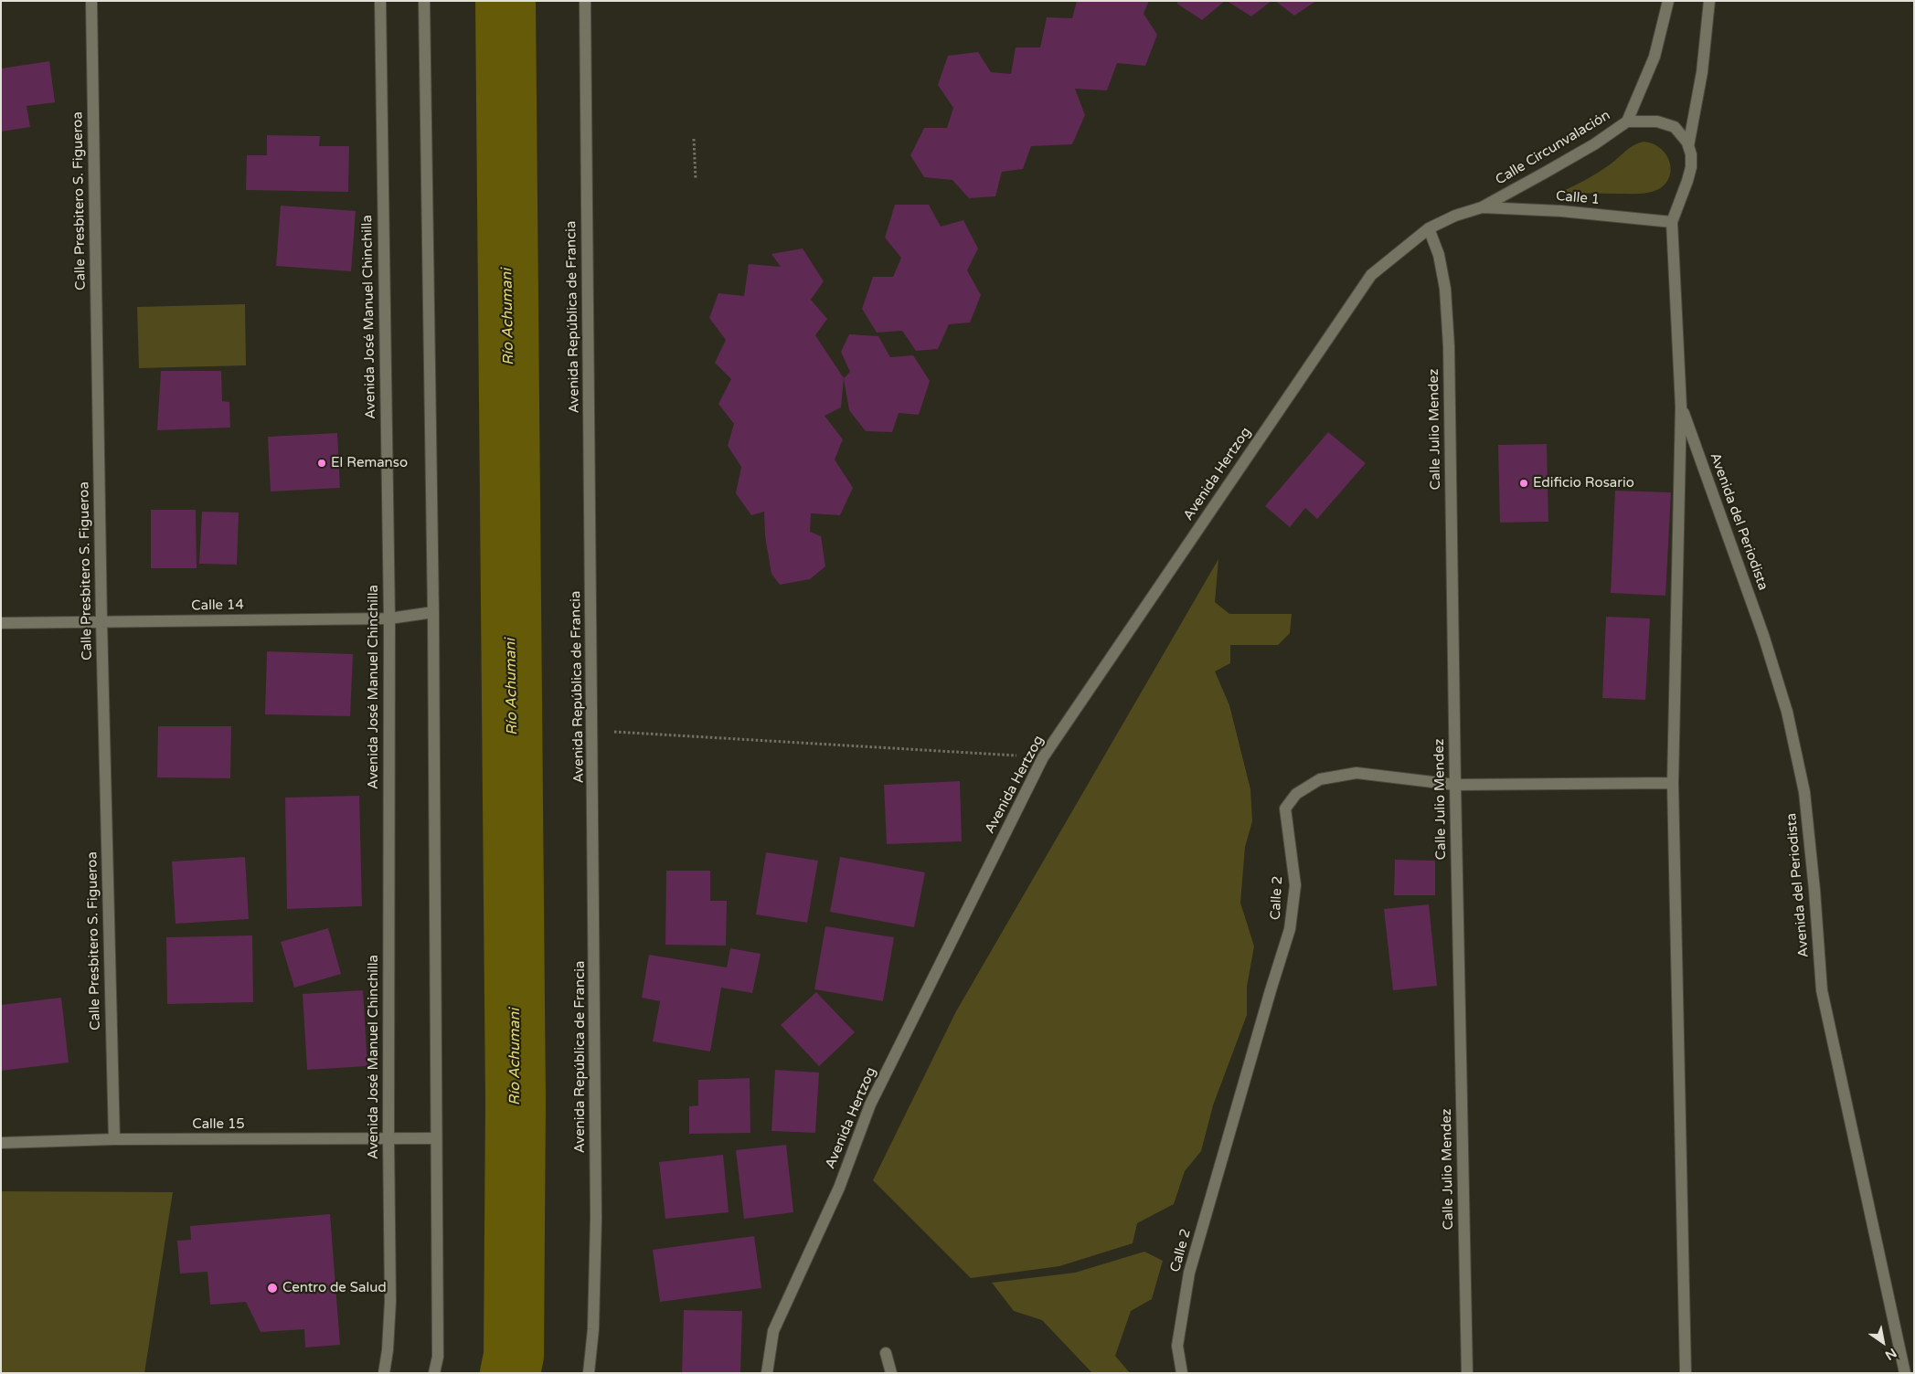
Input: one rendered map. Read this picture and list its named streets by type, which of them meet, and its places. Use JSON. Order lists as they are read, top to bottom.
{
  "streets": {
    "street": [
      "Calle Circunvalación",
      "Calle 1",
      "Calle Presbitero S. Figueroa",
      "Avenida José Manuel Chinchilla",
      "Avenida República de Francia",
      "Calle Julio Mendez",
      "Avenida Hertzog",
      "Avenida del Periodista",
      "Calle 14",
      "Calle 2",
      "Calle 15"
    ]
  },
  "crossings": [
    ["Calle Circunvalación", "Calle 1"],
    ["Calle Circunvalación", "Calle Julio Mendez"],
    ["Calle Circunvalación", "Avenida Hertzog"],
    ["Calle Presbitero S. Figueroa", "Calle 14"],
    ["Calle Presbitero S. Figueroa", "Calle 15"],
    ["Avenida José Manuel Chinchilla", "Calle 14"],
    ["Avenida José Manuel Chinchilla", "Calle 15"],
    ["Calle Julio Mendez", "Avenida Hertzog"],
    ["Calle Julio Mendez", "Calle 2"]
  ],
  "water": ["Río Achumani"],
  "places": ["El Remanso", "Edificio Rosario", "Centro de Salud"],
  "north": "bottom right"
}
